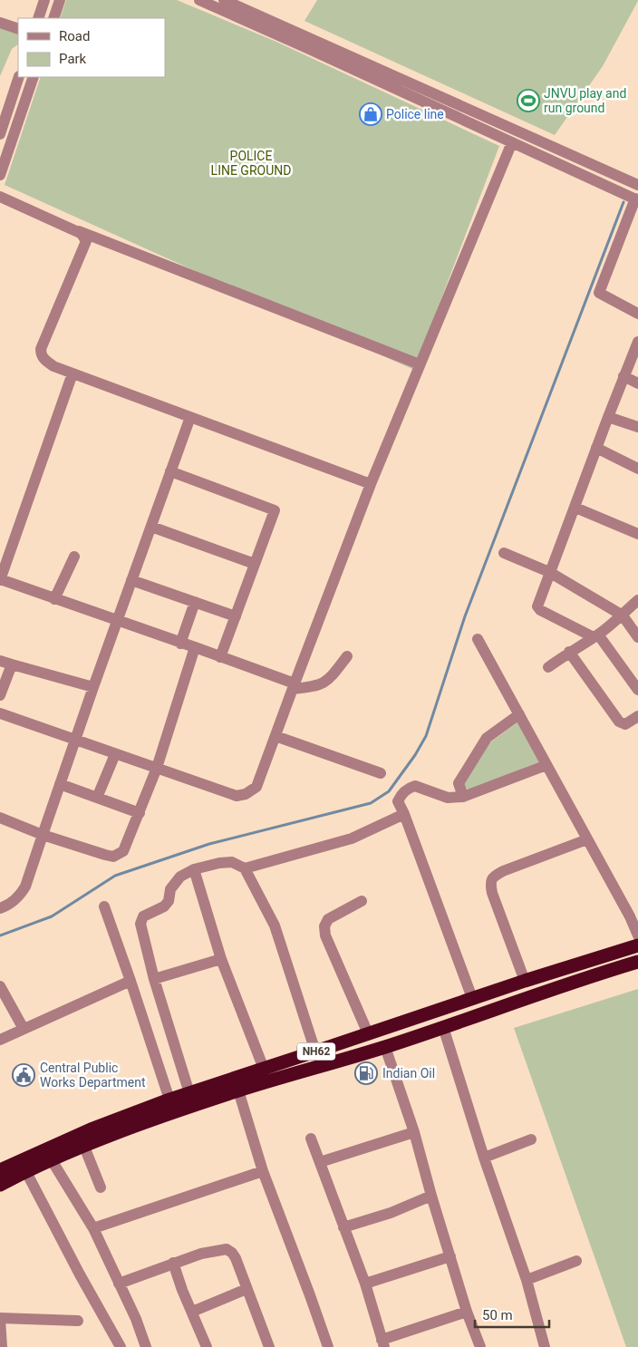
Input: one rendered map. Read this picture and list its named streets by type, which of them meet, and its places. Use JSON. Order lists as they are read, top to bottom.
{
  "streets": {
    "highway": ["NH62"]
  },
  "parks": ["POLICE LINE GROUND"],
  "places": {
    "sports": ["JNVU play and run ground"],
    "shop": ["Police line"],
    "fuel station": ["Indian Oil"],
    "public building": ["Central Public Works Department"]
  },
  "legend": ["Road", "Park"],
  "scale_bar": "50 m"
}
